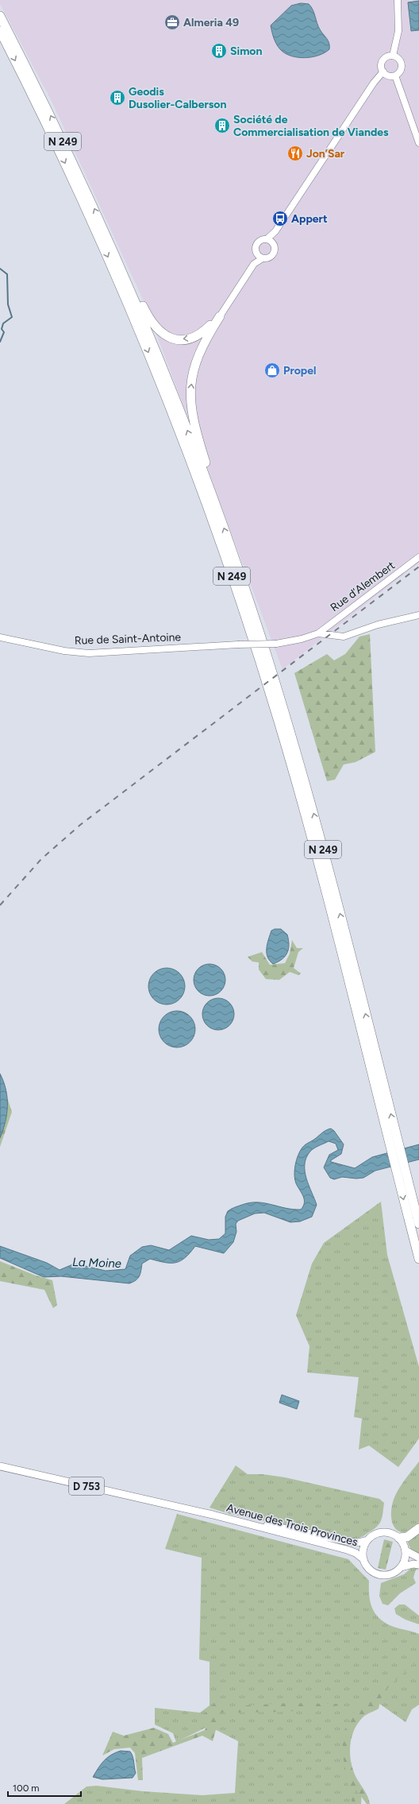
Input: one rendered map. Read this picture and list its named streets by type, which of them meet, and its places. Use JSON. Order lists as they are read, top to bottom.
{
  "streets": {
    "highway": ["N 249"],
    "main road": ["D 753", "Avenue des Trois Provinces"],
    "street": ["Rue d’Alembert", "Rue de Saint-Antoine"]
  },
  "crossings": [
    ["Rue d’Alembert", "Rue de Saint-Antoine"]
  ],
  "water": ["La Moine"],
  "places": {
    "office": ["Almeria 49"],
    "building": ["Simon", "Geodis Dusolier-Calberson", "Société de Commercialisation de Viandes"],
    "restaurant": ["Jon’Sar"],
    "bus stop": ["Appert"],
    "shop": ["Propel"]
  },
  "scale_bar": "100 m"
}
